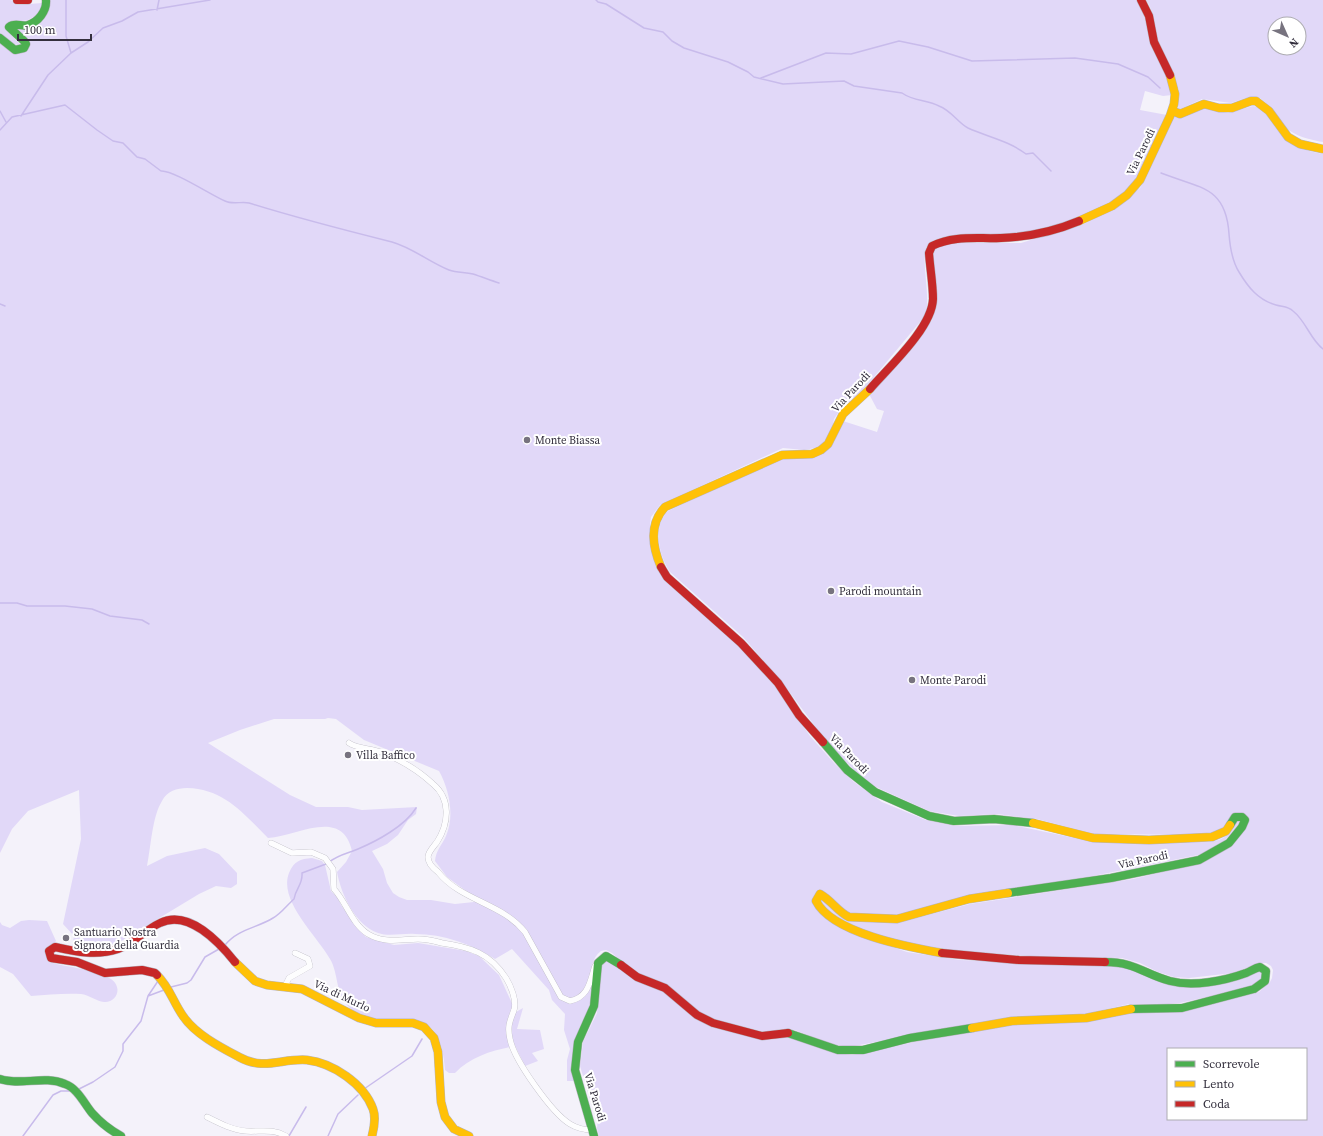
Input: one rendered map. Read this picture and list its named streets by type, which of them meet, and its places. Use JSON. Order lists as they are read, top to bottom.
{
  "streets": {
    "street": ["Via Parodi", "Via di Murlo"]
  },
  "places": [
    "Monte Biassa",
    "Parodi mountain",
    "Monte Parodi",
    "Villa Baffico",
    "Santuario Nostra Signora della Guardia"
  ],
  "legend": ["Scorrevole", "Lento", "Coda"],
  "scale_bar": "100 m",
  "north": "bottom right"
}
